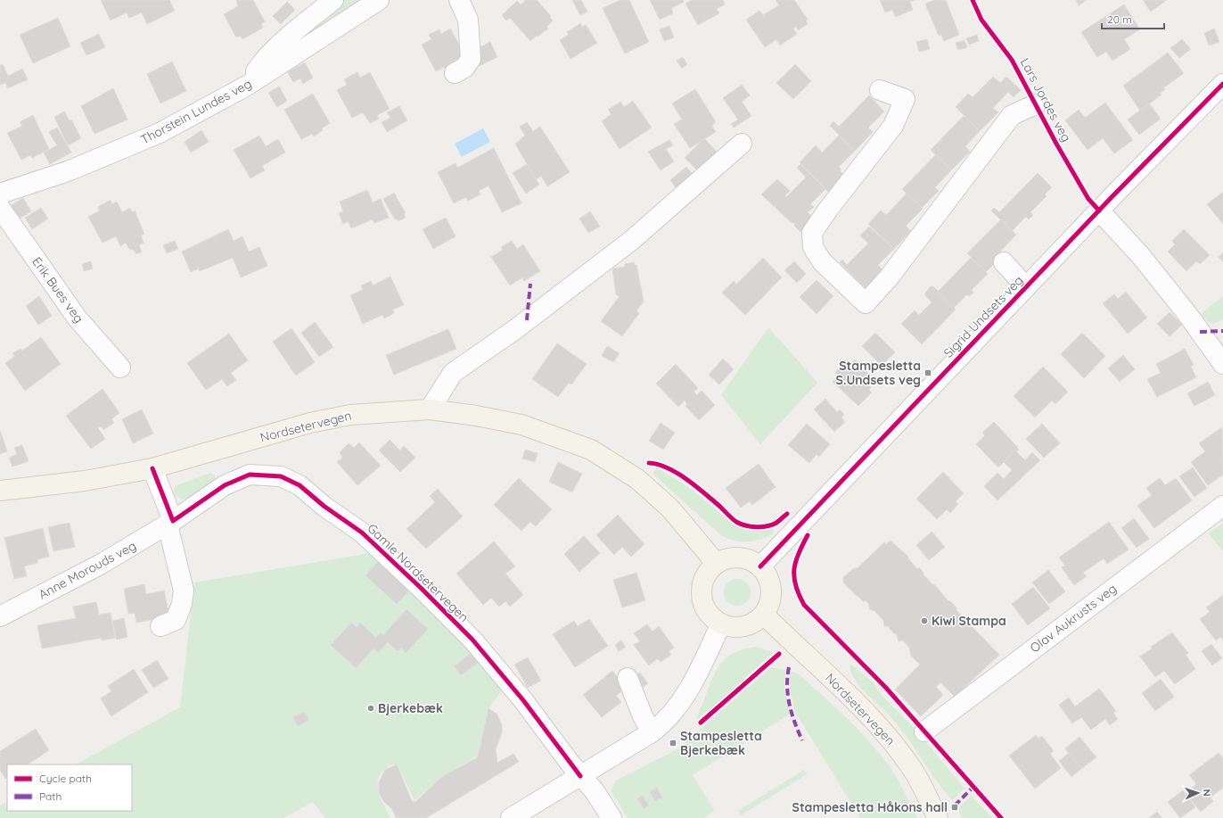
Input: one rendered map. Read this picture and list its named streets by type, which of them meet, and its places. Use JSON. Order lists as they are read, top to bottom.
{
  "streets": {
    "main road": ["Nordsetervegen"],
    "street": [
      "Thorstein Lundes veg",
      "Erik Bues veg",
      "Sigrid Undsets veg",
      "Anne Morouds veg",
      "Gamle Nordsetervegen",
      "Olav Aukrusts veg"
    ],
    "cycle path": ["Lars Jordes veg"]
  },
  "crossings": [
    ["Sigrid Undsets veg", "Nordsetervegen"],
    ["Anne Morouds veg", "Gamle Nordsetervegen"]
  ],
  "places": {
    "transit": ["Stampesletta S.Undsets veg", "Stampesletta Bjerkebæk", "Stampesletta Håkons hall"],
    "other": ["Kiwi Stampa", "Bjerkebæk"]
  },
  "legend": ["Cycle path", "Path"],
  "scale_bar": "20 m",
  "north": "right"
}
